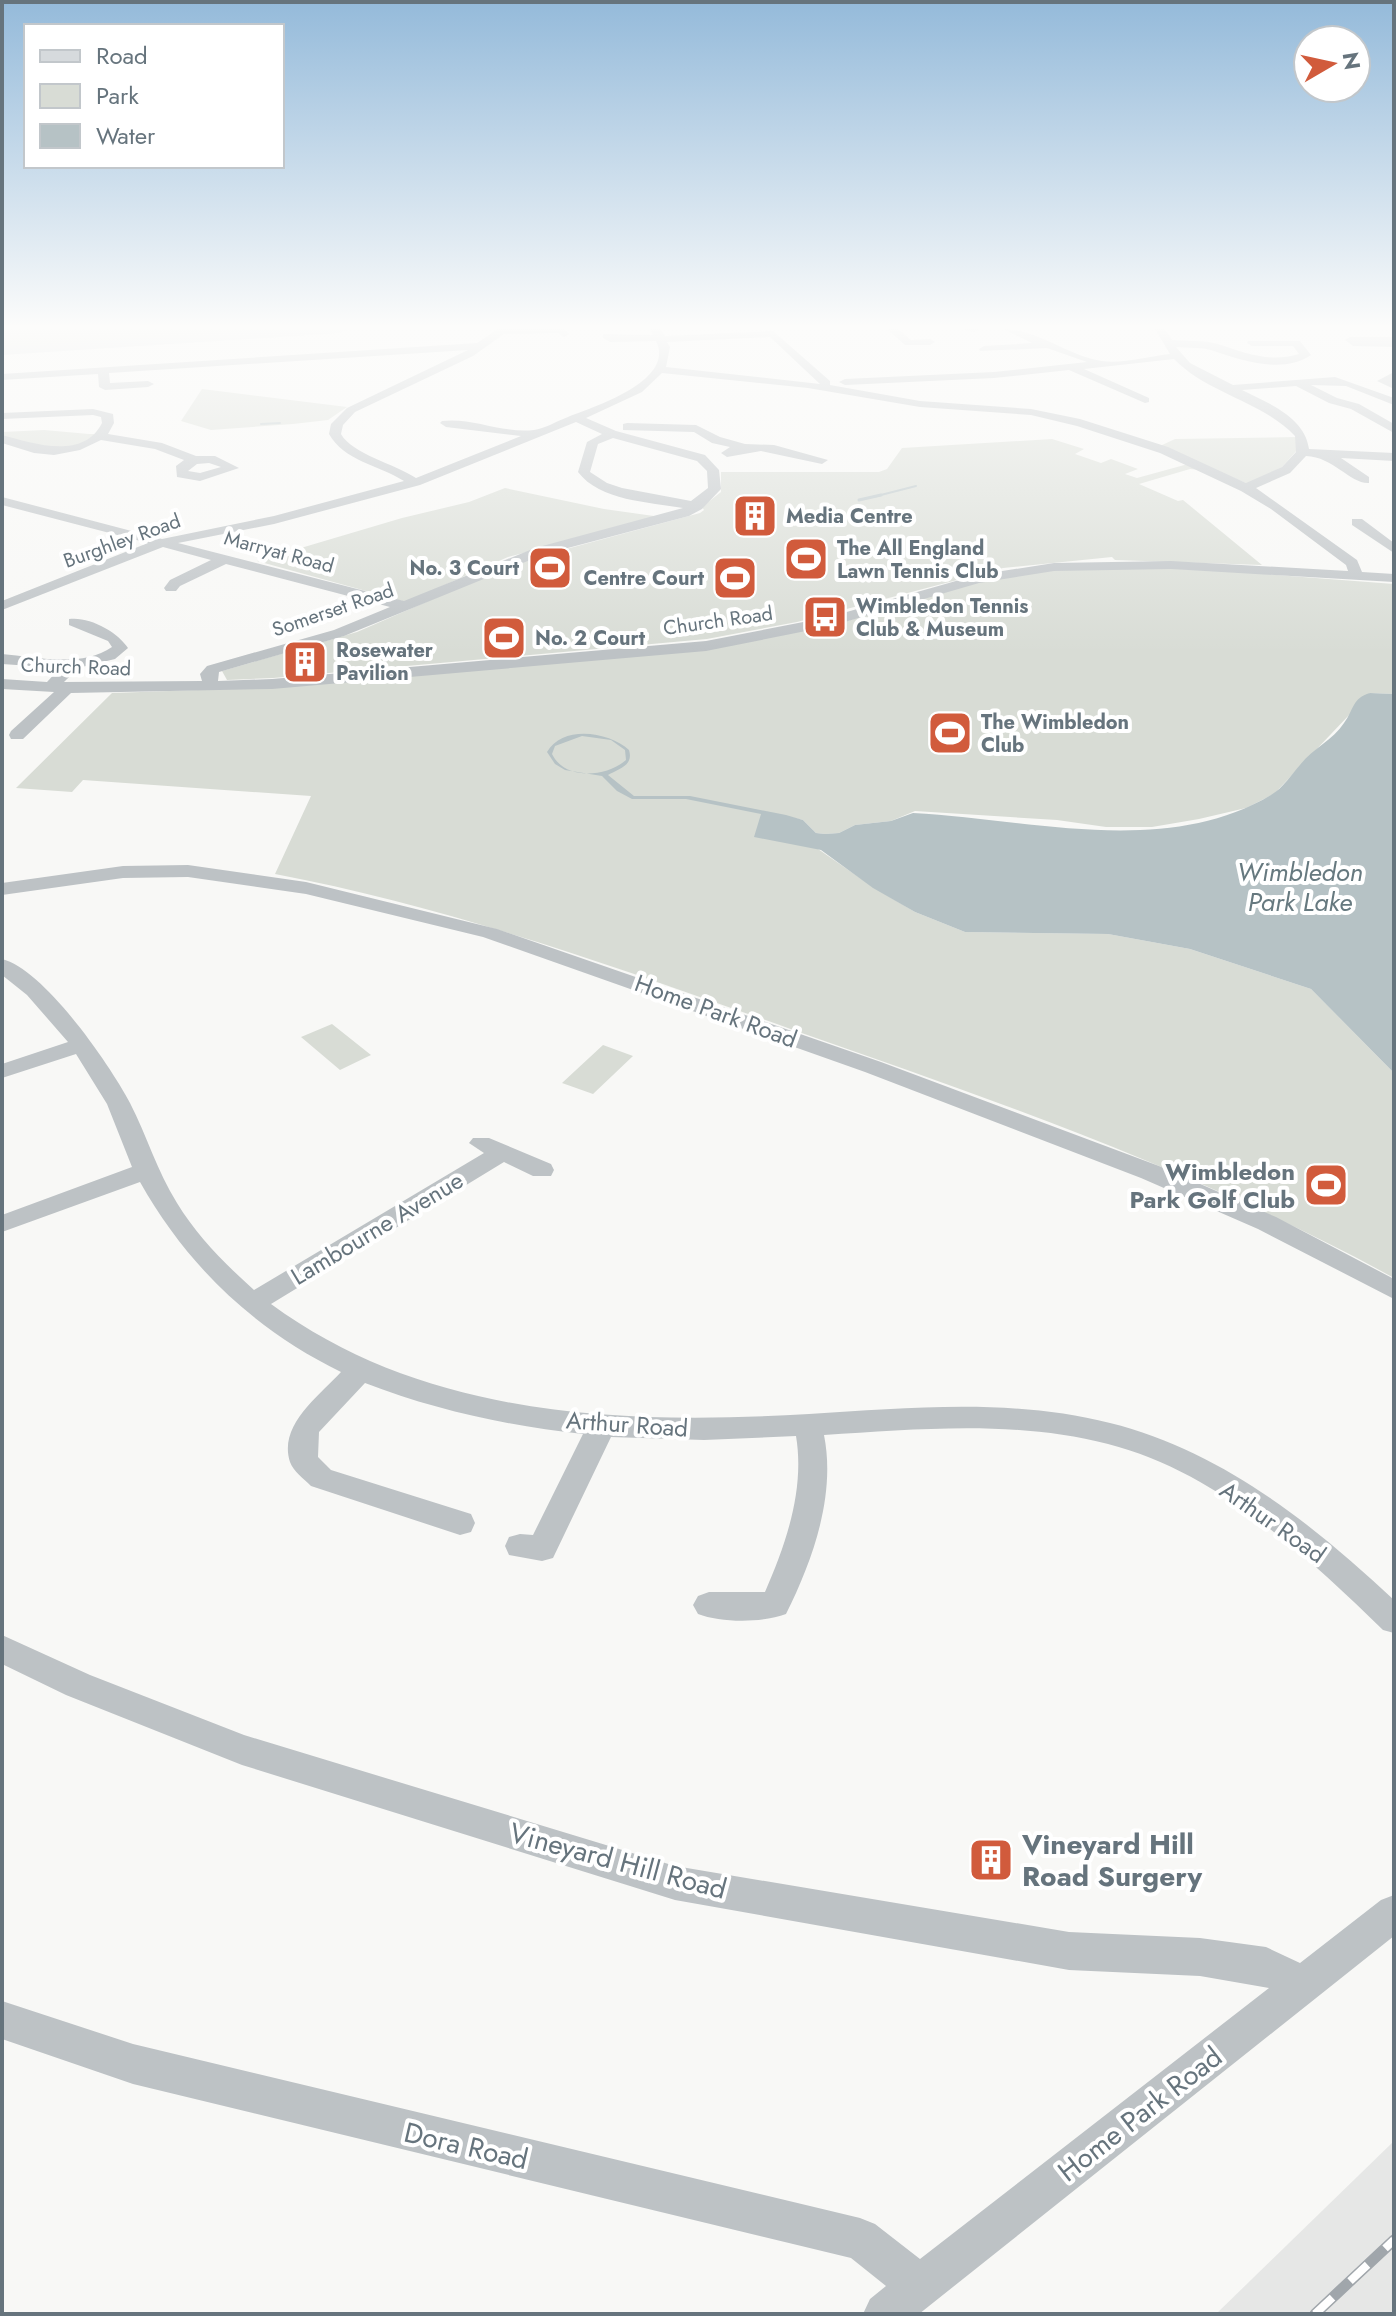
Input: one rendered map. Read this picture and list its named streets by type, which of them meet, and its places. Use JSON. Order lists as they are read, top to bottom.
{
  "streets": {
    "street": [
      "Burghley Road",
      "Marryat Road",
      "Somerset Road",
      "Church Road",
      "Home Park Road",
      "Lambourne Avenue",
      "Arthur Road",
      "Vineyard Hill Road",
      "Dora Road"
    ]
  },
  "crossings": [
    ["Burghley Road", "Marryat Road"],
    ["Marryat Road", "Somerset Road"],
    ["Somerset Road", "Church Road"],
    ["Home Park Road", "Vineyard Hill Road"],
    ["Home Park Road", "Dora Road"],
    ["Lambourne Avenue", "Arthur Road"]
  ],
  "water": ["Wimbledon Park Lake"],
  "places": {
    "building": ["Media Centre", "Rosewater Pavilion", "Vineyard Hill Road Surgery"],
    "sports": [
      "The All England Lawn Tennis Club",
      "No. 3 Court",
      "Centre Court",
      "No. 2 Court",
      "The Wimbledon Club",
      "Wimbledon Park Golf Club"
    ],
    "bus stop": ["Wimbledon Tennis Club & Museum"]
  },
  "legend": ["Road", "Park", "Water"],
  "north": "right"
}
